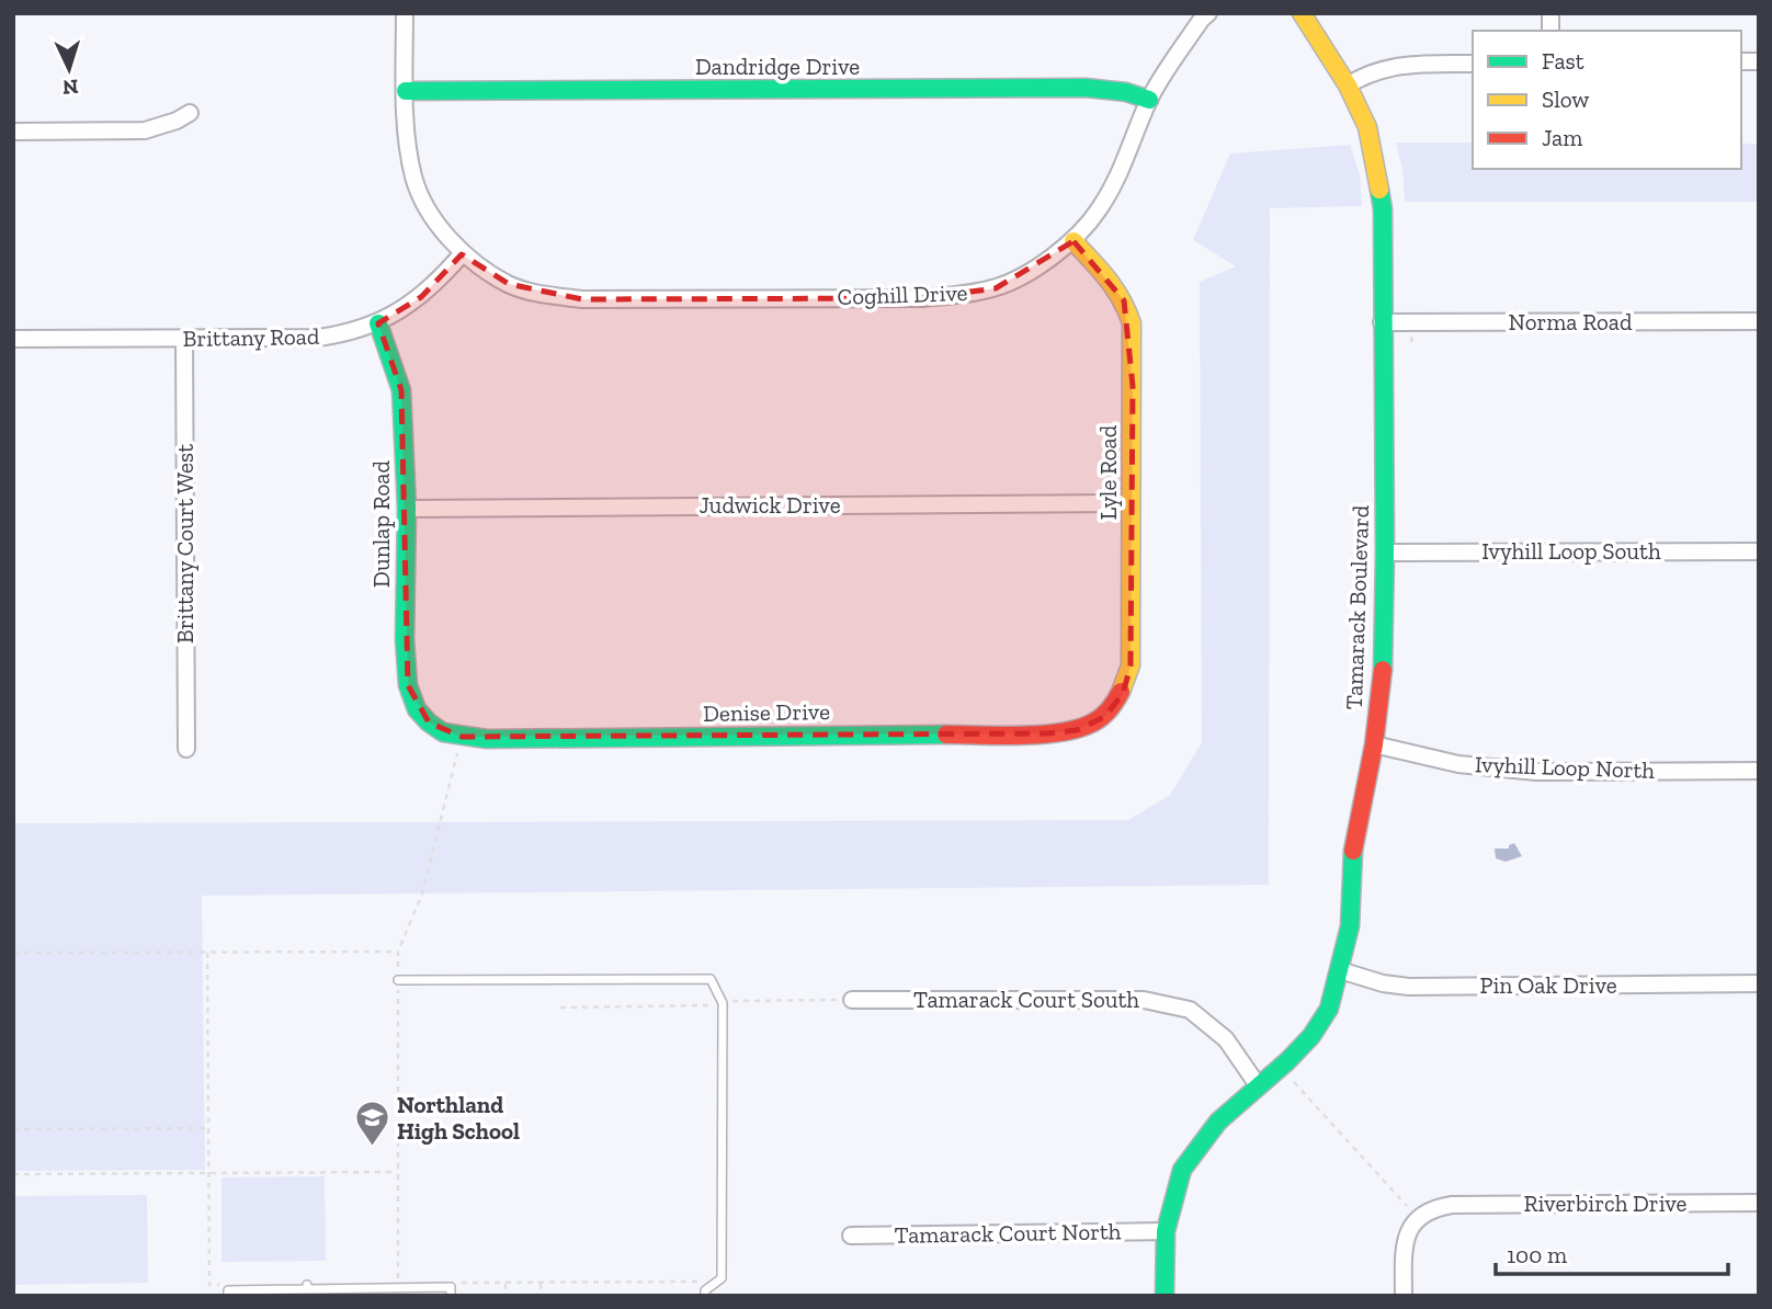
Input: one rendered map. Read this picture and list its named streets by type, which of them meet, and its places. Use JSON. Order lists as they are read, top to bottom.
{
  "streets": {
    "street": [
      "Dandridge Drive",
      "Coghill Drive",
      "Norma Road",
      "Brittany Road",
      "Lyle Road",
      "Judwick Drive",
      "Dunlap Road",
      "Brittany Court West",
      "Ivyhill Loop South",
      "Tamarack Boulevard",
      "Denise Drive",
      "Ivyhill Loop North",
      "Pin Oak Drive",
      "Tamarack Court South",
      "Riverbirch Drive",
      "Tamarack Court North"
    ]
  },
  "crossings": [
    ["Dandridge Drive", "Coghill Drive"],
    ["Coghill Drive", "Brittany Road"],
    ["Coghill Drive", "Lyle Road"],
    ["Norma Road", "Tamarack Boulevard"],
    ["Brittany Road", "Dunlap Road"],
    ["Brittany Road", "Brittany Court West"],
    ["Lyle Road", "Judwick Drive"],
    ["Lyle Road", "Denise Drive"],
    ["Judwick Drive", "Dunlap Road"],
    ["Dunlap Road", "Denise Drive"],
    ["Ivyhill Loop South", "Tamarack Boulevard"],
    ["Tamarack Boulevard", "Ivyhill Loop North"],
    ["Tamarack Boulevard", "Pin Oak Drive"],
    ["Tamarack Boulevard", "Tamarack Court South"],
    ["Tamarack Boulevard", "Tamarack Court North"]
  ],
  "places": {
    "school or university": ["Northland High School"]
  },
  "legend": ["Fast", "Slow", "Jam"],
  "scale_bar": "100 m",
  "north": "bottom"
}
